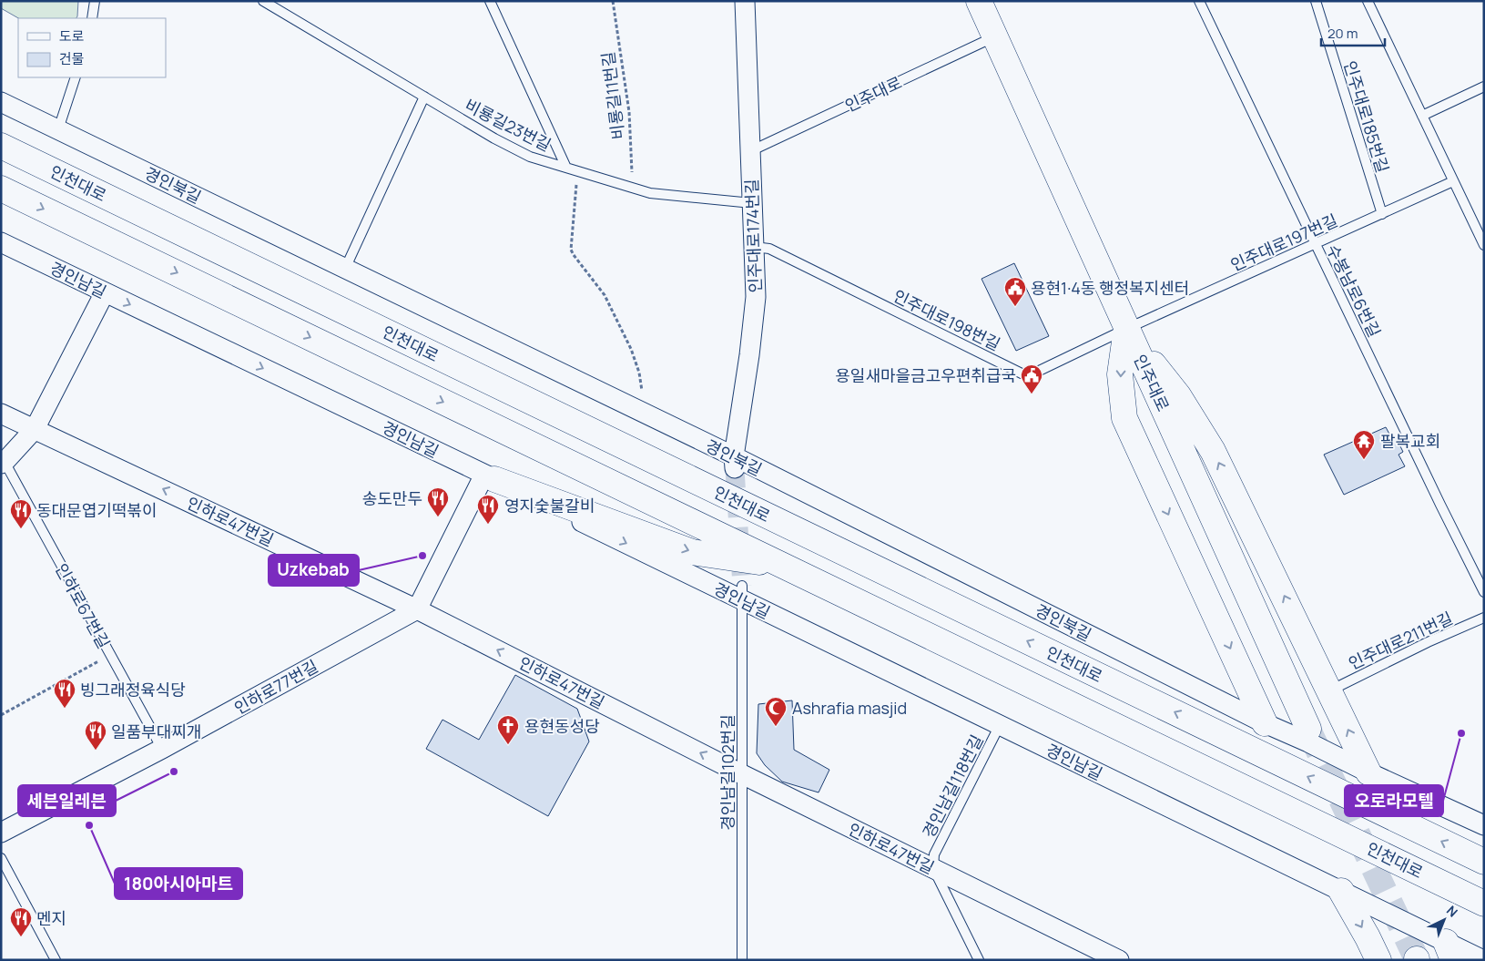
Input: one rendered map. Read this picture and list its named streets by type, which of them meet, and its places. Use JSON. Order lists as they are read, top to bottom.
{
  "streets": {
    "main road": ["인주대로", "인천대로"],
    "street": [
      "경인북길",
      "인주대로174번길",
      "경인남길",
      "인하로47번길",
      "인하로67번길",
      "인하로77번길"
    ],
    "lane": [
      "인주대로185번길",
      "비룡길23번길",
      "인주대로197번길",
      "수봉남로6번길",
      "인주대로198번길",
      "인주대로211번길",
      "경인남길102번길",
      "경인남길118번길"
    ],
    "path": ["비룡길11번길"]
  },
  "crossings": [
    ["인주대로", "인주대로174번길"],
    ["인주대로", "인주대로197번길"],
    ["인주대로", "인주대로198번길"],
    ["인주대로185번길", "인주대로197번길"],
    ["경인북길", "인주대로174번길"],
    ["인주대로174번길", "인주대로198번길"],
    ["인주대로197번길", "수봉남로6번길"],
    ["인주대로197번길", "인주대로198번길"],
    ["경인남길", "인하로67번길"],
    ["경인남길", "경인남길102번길"],
    ["경인남길", "경인남길118번길"],
    ["인하로47번길", "인하로67번길"],
    ["인하로47번길", "인하로77번길"],
    ["인하로47번길", "경인남길102번길"],
    ["인하로47번길", "경인남길118번길"],
    ["인하로67번길", "인하로77번길"]
  ],
  "one_way": ["경인남길", "인하로47번길"],
  "places": {
    "public building": ["용현1·4동 행정복지센터", "용일새마을금고우편취급국"],
    "temple": ["팔복교회"],
    "restaurant": [
      "송도만두",
      "영지숯불갈비",
      "동대문엽기떡볶이",
      "빙그래정육식당",
      "일품부대찌개",
      "멘지"
    ],
    "other": [
      "Uzkebab",
      "오로라모텔",
      "세븐일레븐",
      "180아시아마트"
    ],
    "mosque": ["Ashrafia masjid"],
    "church": ["용현동성당"]
  },
  "legend": ["도로", "건물"],
  "scale_bar": "20 m",
  "north": "top right"
}
